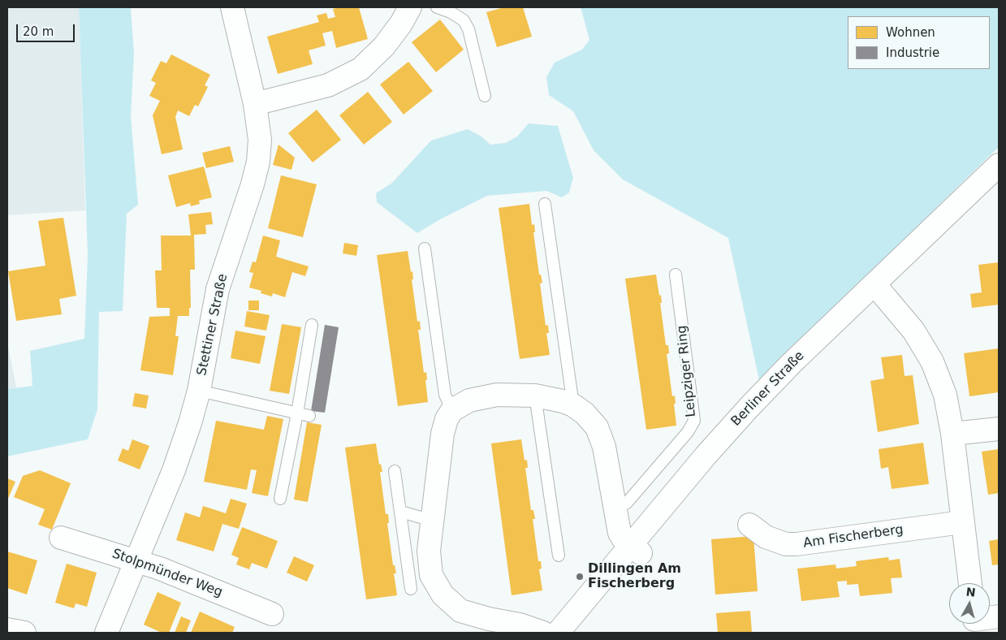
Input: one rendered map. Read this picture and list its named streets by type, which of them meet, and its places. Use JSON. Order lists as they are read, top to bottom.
{
  "streets": {
    "street": [
      "Stettiner Straße",
      "Berliner Straße",
      "Am Fischerberg",
      "Stolpmünder Weg"
    ],
    "lane": ["Leipziger Ring"]
  },
  "crossings": [
    ["Stettiner Straße", "Stolpmünder Weg"]
  ],
  "places": ["Dillingen Am Fischerberg"],
  "legend": ["Wohnen", "Industrie"],
  "scale_bar": "20 m",
  "north": "top"
}
